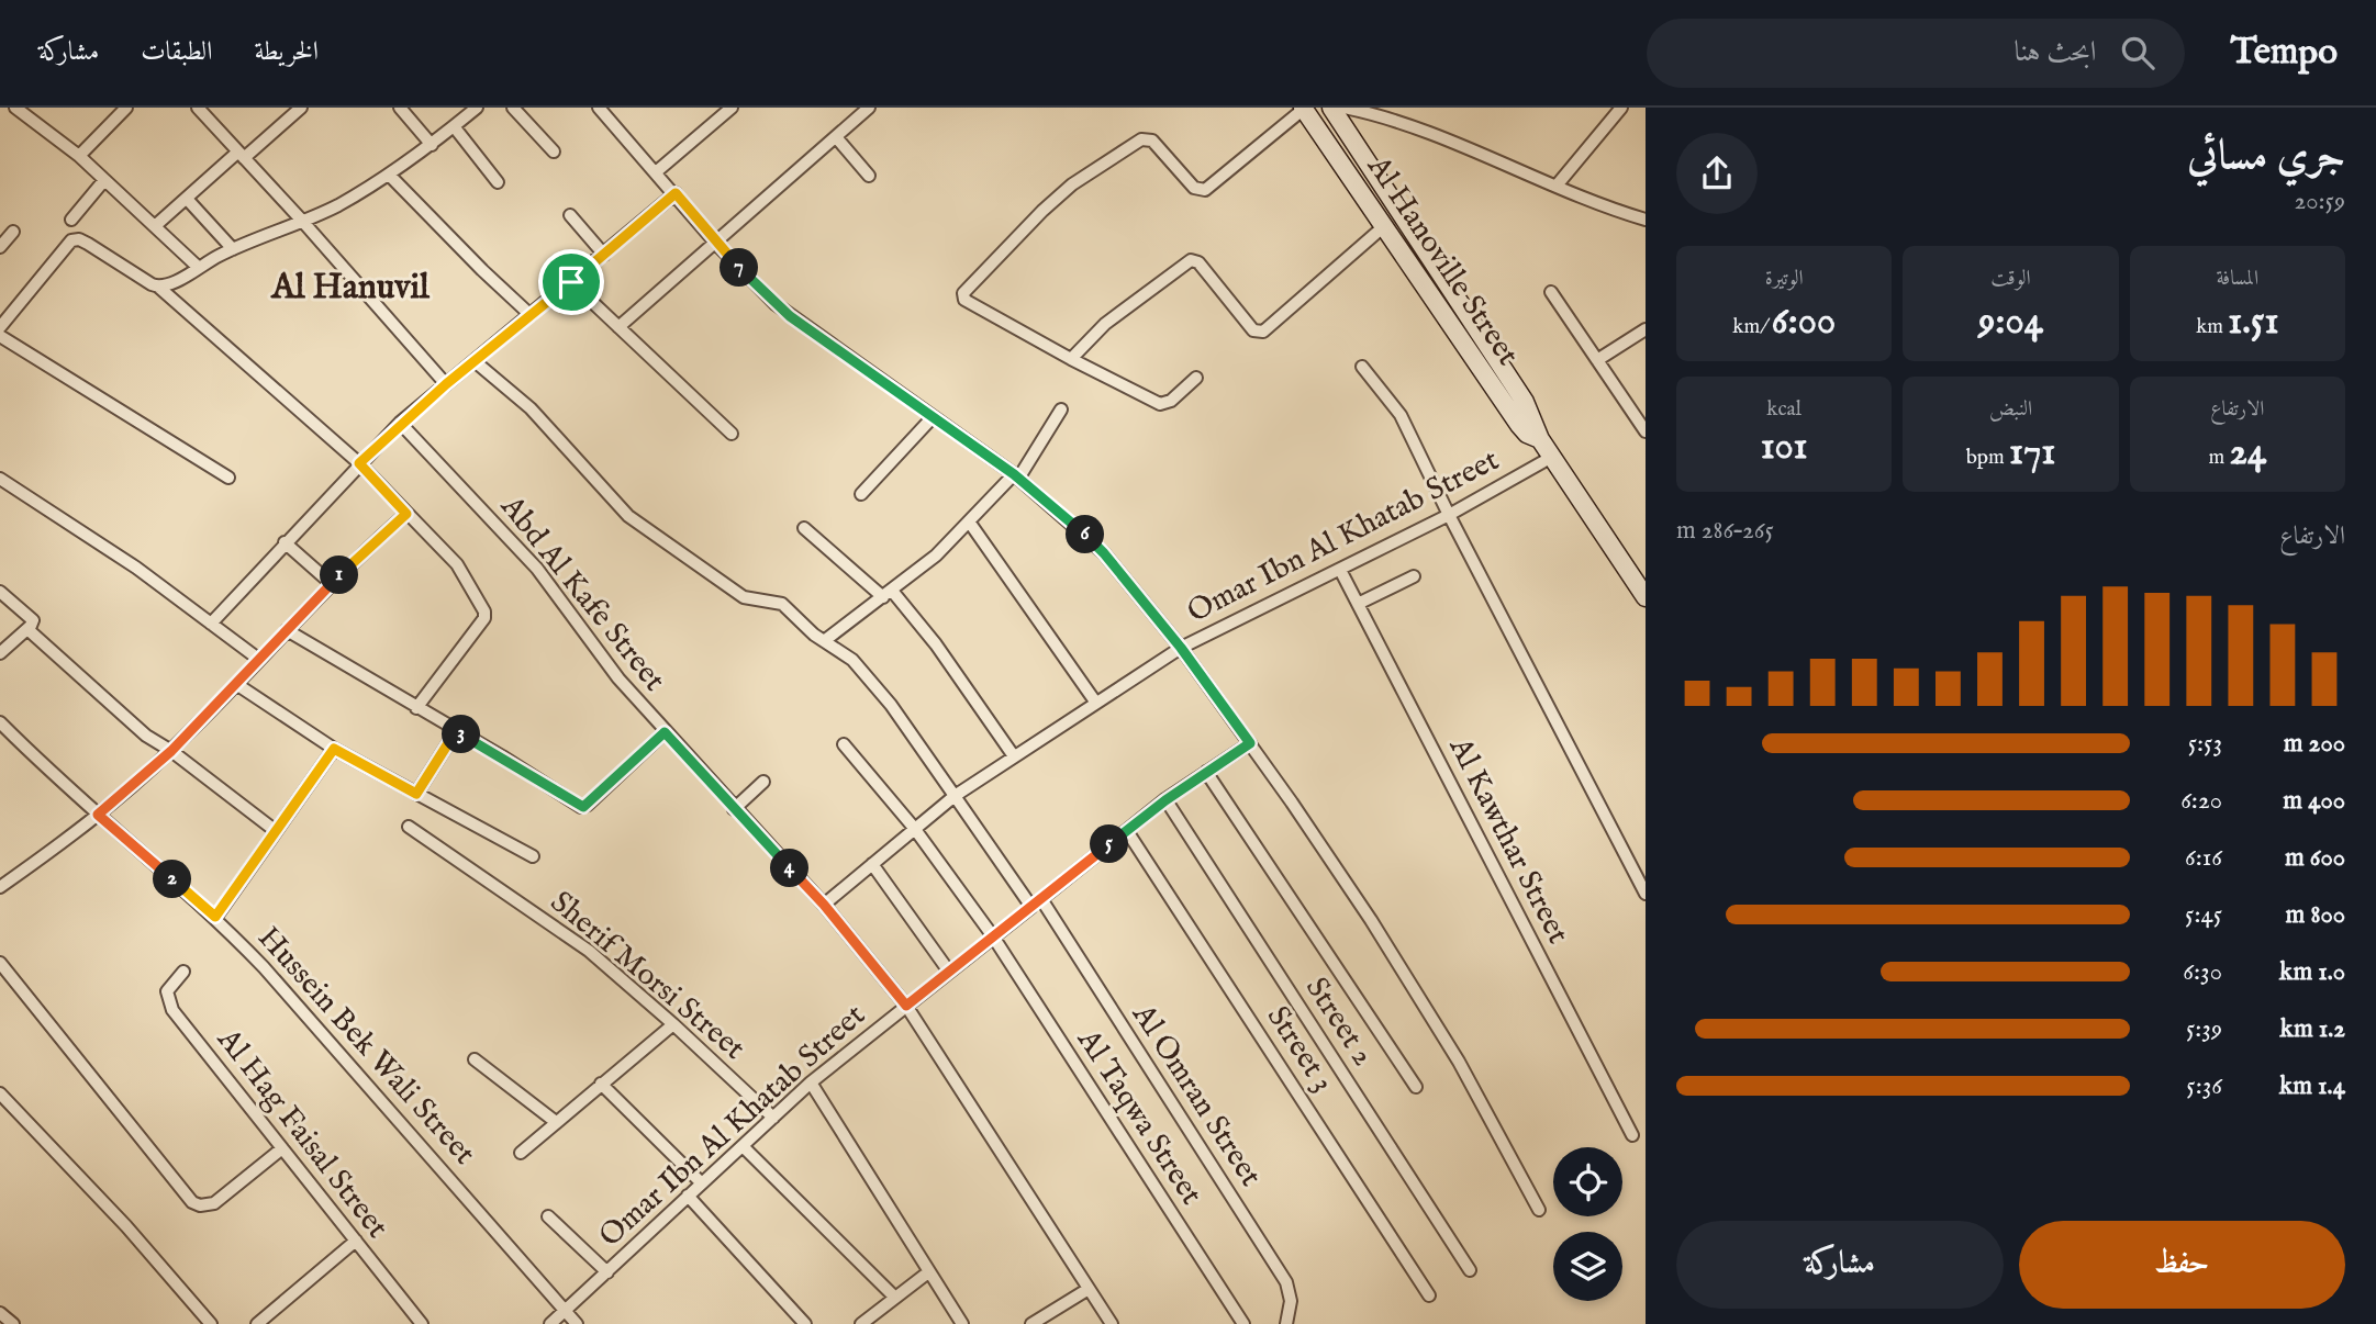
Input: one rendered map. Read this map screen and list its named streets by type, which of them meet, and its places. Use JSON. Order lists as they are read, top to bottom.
{
  "streets": {
    "street": [
      "Al Hanoville Street",
      "Omar Ibn Al Khatab Street",
      "Abd Al Kafe Street",
      "Al Kawthar Street",
      "Sherif Morsi Street",
      "Street 2",
      "Hussein Bek Wali Street",
      "Street 3",
      "Al Omran Street",
      "Al Taqwa Street",
      "Al Hag Faisal Street"
    ]
  },
  "crossings": [
    ["Al Hanoville Street", "Omar Ibn Al Khatab Street"],
    ["Omar Ibn Al Khatab Street", "Abd Al Kafe Street"],
    ["Omar Ibn Al Khatab Street", "Al Kawthar Street"],
    ["Omar Ibn Al Khatab Street", "Sherif Morsi Street"],
    ["Omar Ibn Al Khatab Street", "Street 2"],
    ["Omar Ibn Al Khatab Street", "Hussein Bek Wali Street"],
    ["Omar Ibn Al Khatab Street", "Street 3"],
    ["Omar Ibn Al Khatab Street", "Al Omran Street"],
    ["Omar Ibn Al Khatab Street", "Al Taqwa Street"]
  ],
  "districts": ["Al Hanuvil"],
  "page": {
    "header": "Tempo",
    "search": "ابحث هنا",
    "nav": ["الخريطة", "الطبقات", "مشاركة"],
    "heading": ["جري مسائي", "20:59"],
    "stats": [
      ["المسافة", "1.51 km"],
      ["الوقت", "9:04"],
      ["الوتيرة", "6:00 /km"],
      ["الارتفاع", "24 m"],
      ["النبض", "171 bpm"],
      ["kcal", "101"]
    ],
    "pins": [
      "7",
      "6",
      "1",
      "3",
      "5",
      "4",
      "2"
    ],
    "chart": ["الارتفاع", "265–286 m"],
    "list": [
      {
        "name": "200 m",
        "note": "5:53"
      },
      {
        "name": "400 m",
        "note": "6:20"
      },
      {
        "name": "600 m",
        "note": "6:16"
      },
      {
        "name": "800 m",
        "note": "5:45"
      },
      {
        "name": "1.0 km",
        "note": "6:30"
      },
      {
        "name": "1.2 km",
        "note": "5:39"
      },
      {
        "name": "1.4 km",
        "note": "5:36"
      }
    ],
    "buttons": ["حفظ", "مشاركة"]
  }
}
